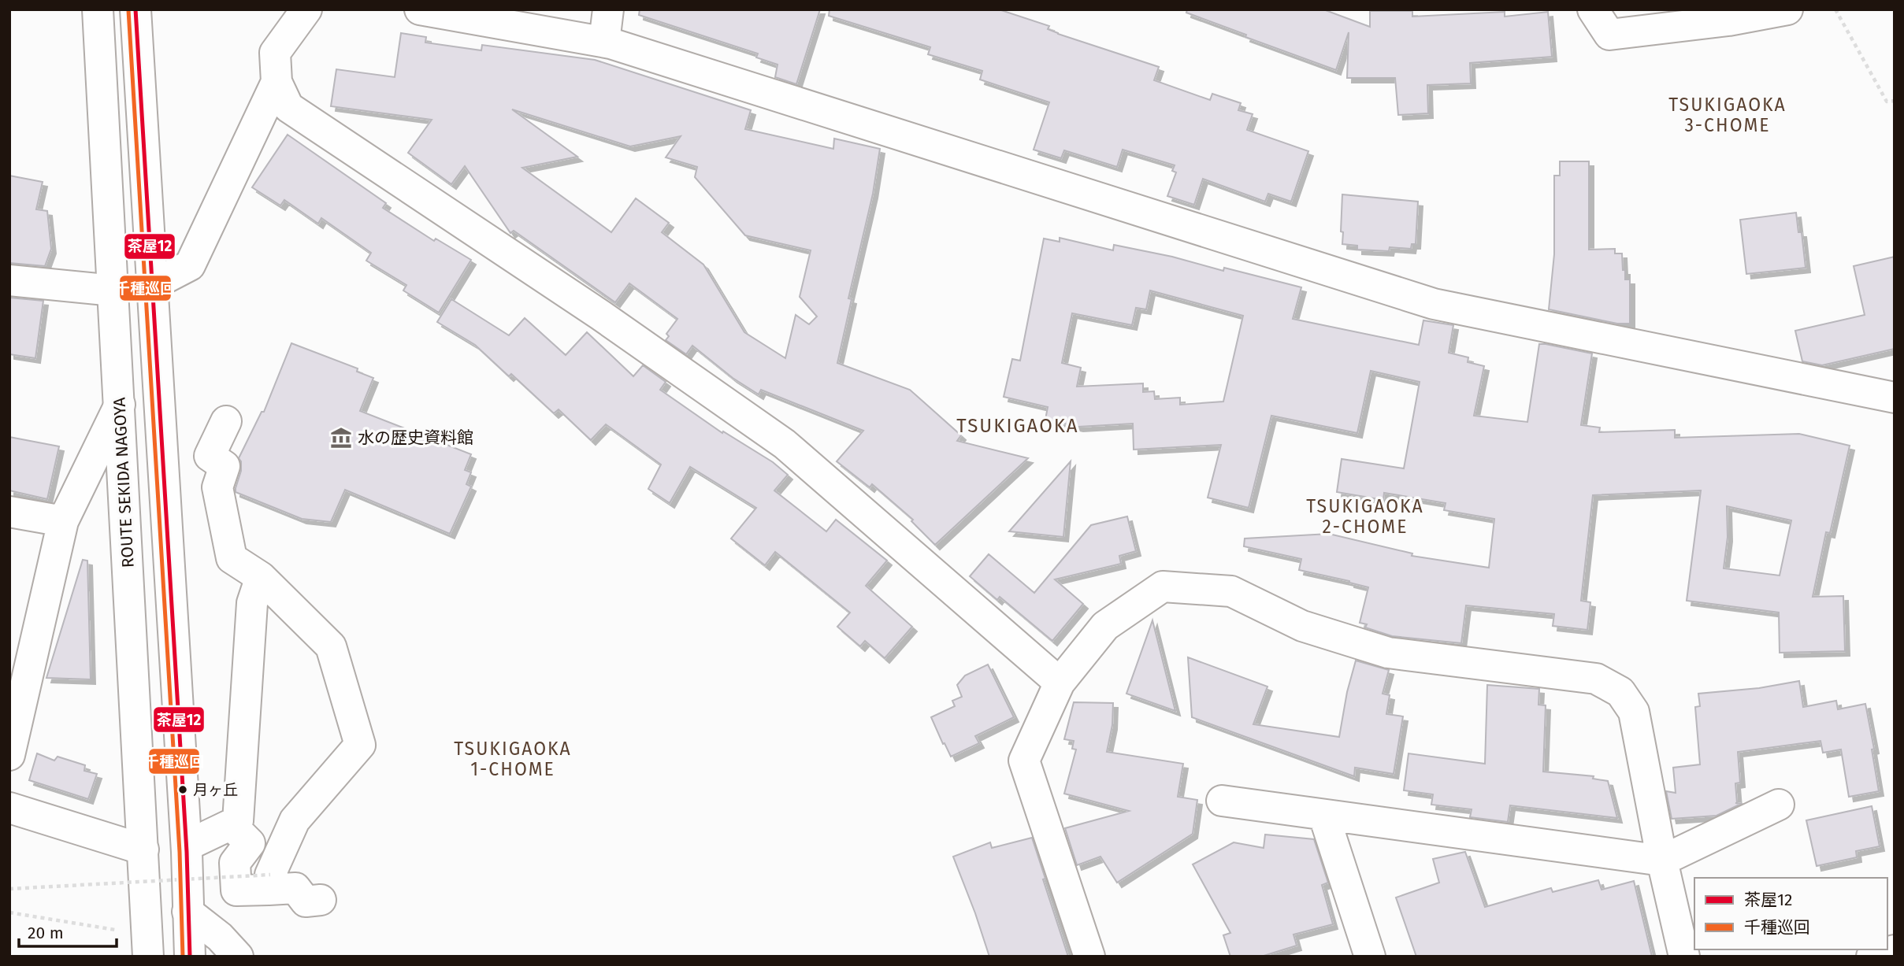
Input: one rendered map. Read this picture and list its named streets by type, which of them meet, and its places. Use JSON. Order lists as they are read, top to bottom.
{
  "streets": {
    "street": ["ROUTE SEKIDA NAGOYA"]
  },
  "districts": [
    "TSUKIGAOKA 3-CHOME",
    "TSUKIGAOKA",
    "TSUKIGAOKA 2-CHOME",
    "TSUKIGAOKA 1-CHOME"
  ],
  "places": {
    "museum": ["水の歴史資料館"],
    "other": ["月ヶ丘"]
  },
  "lines": ["transit line 茶屋12", "transit line 千種巡回"],
  "legend": ["茶屋12", "千種巡回"],
  "scale_bar": "20 m"
}
